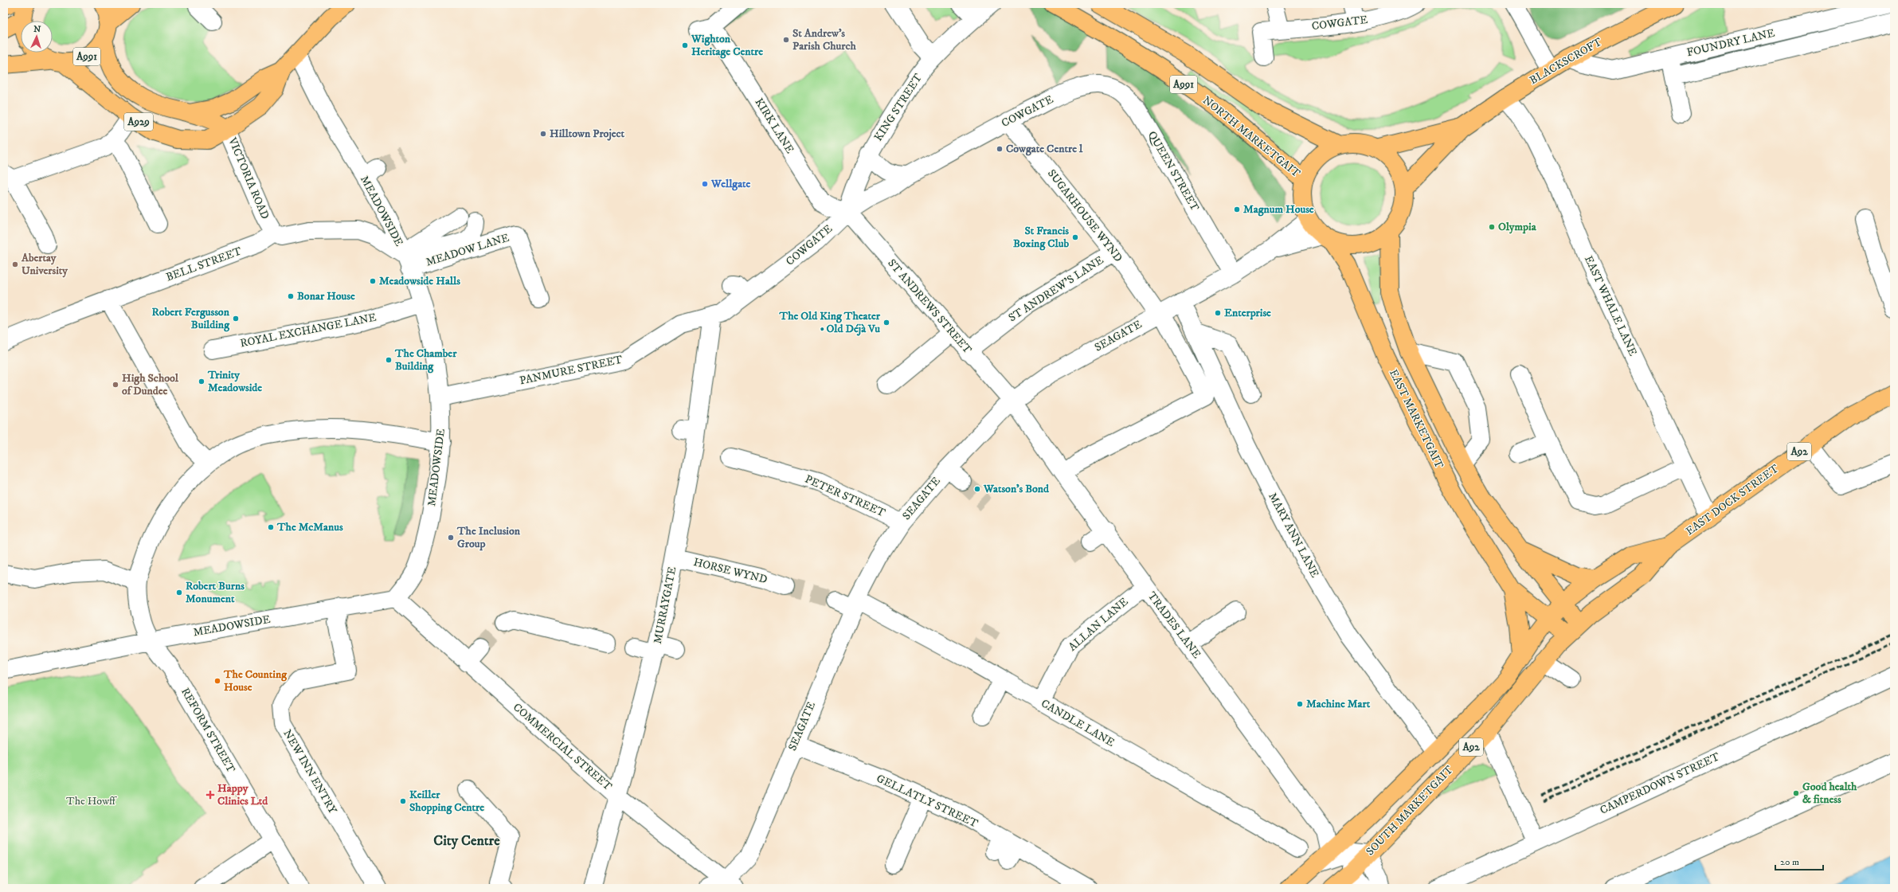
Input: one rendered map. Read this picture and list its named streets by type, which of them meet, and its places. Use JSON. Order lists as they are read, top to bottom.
{
  "streets": {
    "main road": [
      "A991",
      "BLACKSCROFT",
      "A929",
      "NORTH MARKETGAIT",
      "VICTORIA ROAD",
      "EAST MARKETGAIT",
      "A92",
      "EAST DOCK STREET",
      "SOUTH MARKETGAIT"
    ],
    "street": [
      "COWGATE",
      "FOUNDRY LANE",
      "KING STREET",
      "KIRK LANE",
      "QUEEN STREET",
      "MEADOWSIDE",
      "SUGARHOUSE WYND",
      "MEADOW LANE",
      "BELL STREET",
      "ST ANDREW'S LANE",
      "EAST WHALE LANE",
      "ST ANDREWS STREET",
      "ROYAL EXCHANGE LANE",
      "SEAGATE",
      "PANMURE STREET",
      "PETER STREET",
      "MARY ANN LANE",
      "HORSE WYND",
      "MURRAYGATE",
      "ALLAN LANE",
      "TRADES LANE",
      "CANDLE LANE",
      "REFORM STREET",
      "COMMERCIAL STREET",
      "NEW INN ENTRY",
      "CAMPERDOWN STREET",
      "GELLATLY STREET"
    ]
  },
  "crossings": [
    ["COWGATE", "KING STREET"],
    ["COWGATE", "KIRK LANE"],
    ["COWGATE", "QUEEN STREET"],
    ["COWGATE", "SUGARHOUSE WYND"],
    ["COWGATE", "ST ANDREWS STREET"],
    ["COWGATE", "PANMURE STREET"],
    ["COWGATE", "MURRAYGATE"],
    ["FOUNDRY LANE", "BLACKSCROFT"],
    ["A991", "BLACKSCROFT"],
    ["A991", "A929"],
    ["A991", "NORTH MARKETGAIT"],
    ["A991", "SEAGATE"],
    ["A991", "EAST MARKETGAIT"],
    ["BLACKSCROFT", "NORTH MARKETGAIT"],
    ["BLACKSCROFT", "EAST WHALE LANE"],
    ["BLACKSCROFT", "SEAGATE"],
    ["BLACKSCROFT", "EAST MARKETGAIT"],
    ["KING STREET", "KIRK LANE"],
    ["KING STREET", "ST ANDREWS STREET"],
    ["A929", "VICTORIA ROAD"],
    ["KIRK LANE", "ST ANDREWS STREET"],
    ["NORTH MARKETGAIT", "SEAGATE"],
    ["NORTH MARKETGAIT", "EAST MARKETGAIT"],
    ["QUEEN STREET", "SEAGATE"],
    ["VICTORIA ROAD", "MEADOWSIDE"],
    ["VICTORIA ROAD", "BELL STREET"],
    ["MEADOWSIDE", "MEADOW LANE"],
    ["MEADOWSIDE", "ROYAL EXCHANGE LANE"],
    ["MEADOWSIDE", "PANMURE STREET"],
    ["MEADOWSIDE", "REFORM STREET"],
    ["MEADOWSIDE", "COMMERCIAL STREET"],
    ["MEADOWSIDE", "NEW INN ENTRY"],
    ["SUGARHOUSE WYND", "ST ANDREW'S LANE"],
    ["SUGARHOUSE WYND", "SEAGATE"],
    ["SUGARHOUSE WYND", "TRADES LANE"],
    ["ST ANDREW'S LANE", "ST ANDREWS STREET"],
    ["EAST WHALE LANE", "EAST DOCK STREET"],
    ["ST ANDREWS STREET", "SEAGATE"],
    ["ST ANDREWS STREET", "TRADES LANE"],
    ["SEAGATE", "EAST MARKETGAIT"],
    ["SEAGATE", "PETER STREET"],
    ["SEAGATE", "MARY ANN LANE"],
    ["SEAGATE", "TRADES LANE"],
    ["SEAGATE", "CANDLE LANE"],
    ["SEAGATE", "COMMERCIAL STREET"],
    ["SEAGATE", "GELLATLY STREET"],
    ["PANMURE STREET", "MURRAYGATE"],
    ["EAST MARKETGAIT", "A92"],
    ["EAST MARKETGAIT", "EAST DOCK STREET"],
    ["EAST MARKETGAIT", "SOUTH MARKETGAIT"],
    ["A92", "EAST DOCK STREET"],
    ["A92", "MARY ANN LANE"],
    ["A92", "TRADES LANE"],
    ["A92", "SOUTH MARKETGAIT"],
    ["EAST DOCK STREET", "SOUTH MARKETGAIT"],
    ["HORSE WYND", "MURRAYGATE"],
    ["MURRAYGATE", "COMMERCIAL STREET"],
    ["ALLAN LANE", "TRADES LANE"],
    ["ALLAN LANE", "CANDLE LANE"]
  ],
  "districts": ["City Centre"],
  "parks": ["The Howff"],
  "places": {
    "other": [
      "St Andrew's Parish Church",
      "Wighton Heritage Centre",
      "Hilltown Project",
      "Cowgate Centre l",
      "Wellgate",
      "Magnum House",
      "Olympia",
      "St Francis Boxing Club",
      "Abertay University",
      "Meadowside Halls",
      "Bonar House",
      "Enterprise",
      "Robert Fergusson Building",
      "The Old King Theater • Old Déjà Vu",
      "The Chamber Building",
      "Trinity Meadowside",
      "High School of Dundee",
      "Watson's Bond",
      "The McManus",
      "The Inclusion Group",
      "Robert Burns Monument",
      "The Counting House",
      "Machine Mart",
      "Good health & fitness",
      "Keiller Shopping Centre"
    ],
    "health": ["Happy Clinics Ltd"]
  },
  "scale_bar": "20 m",
  "north": "top"
}
